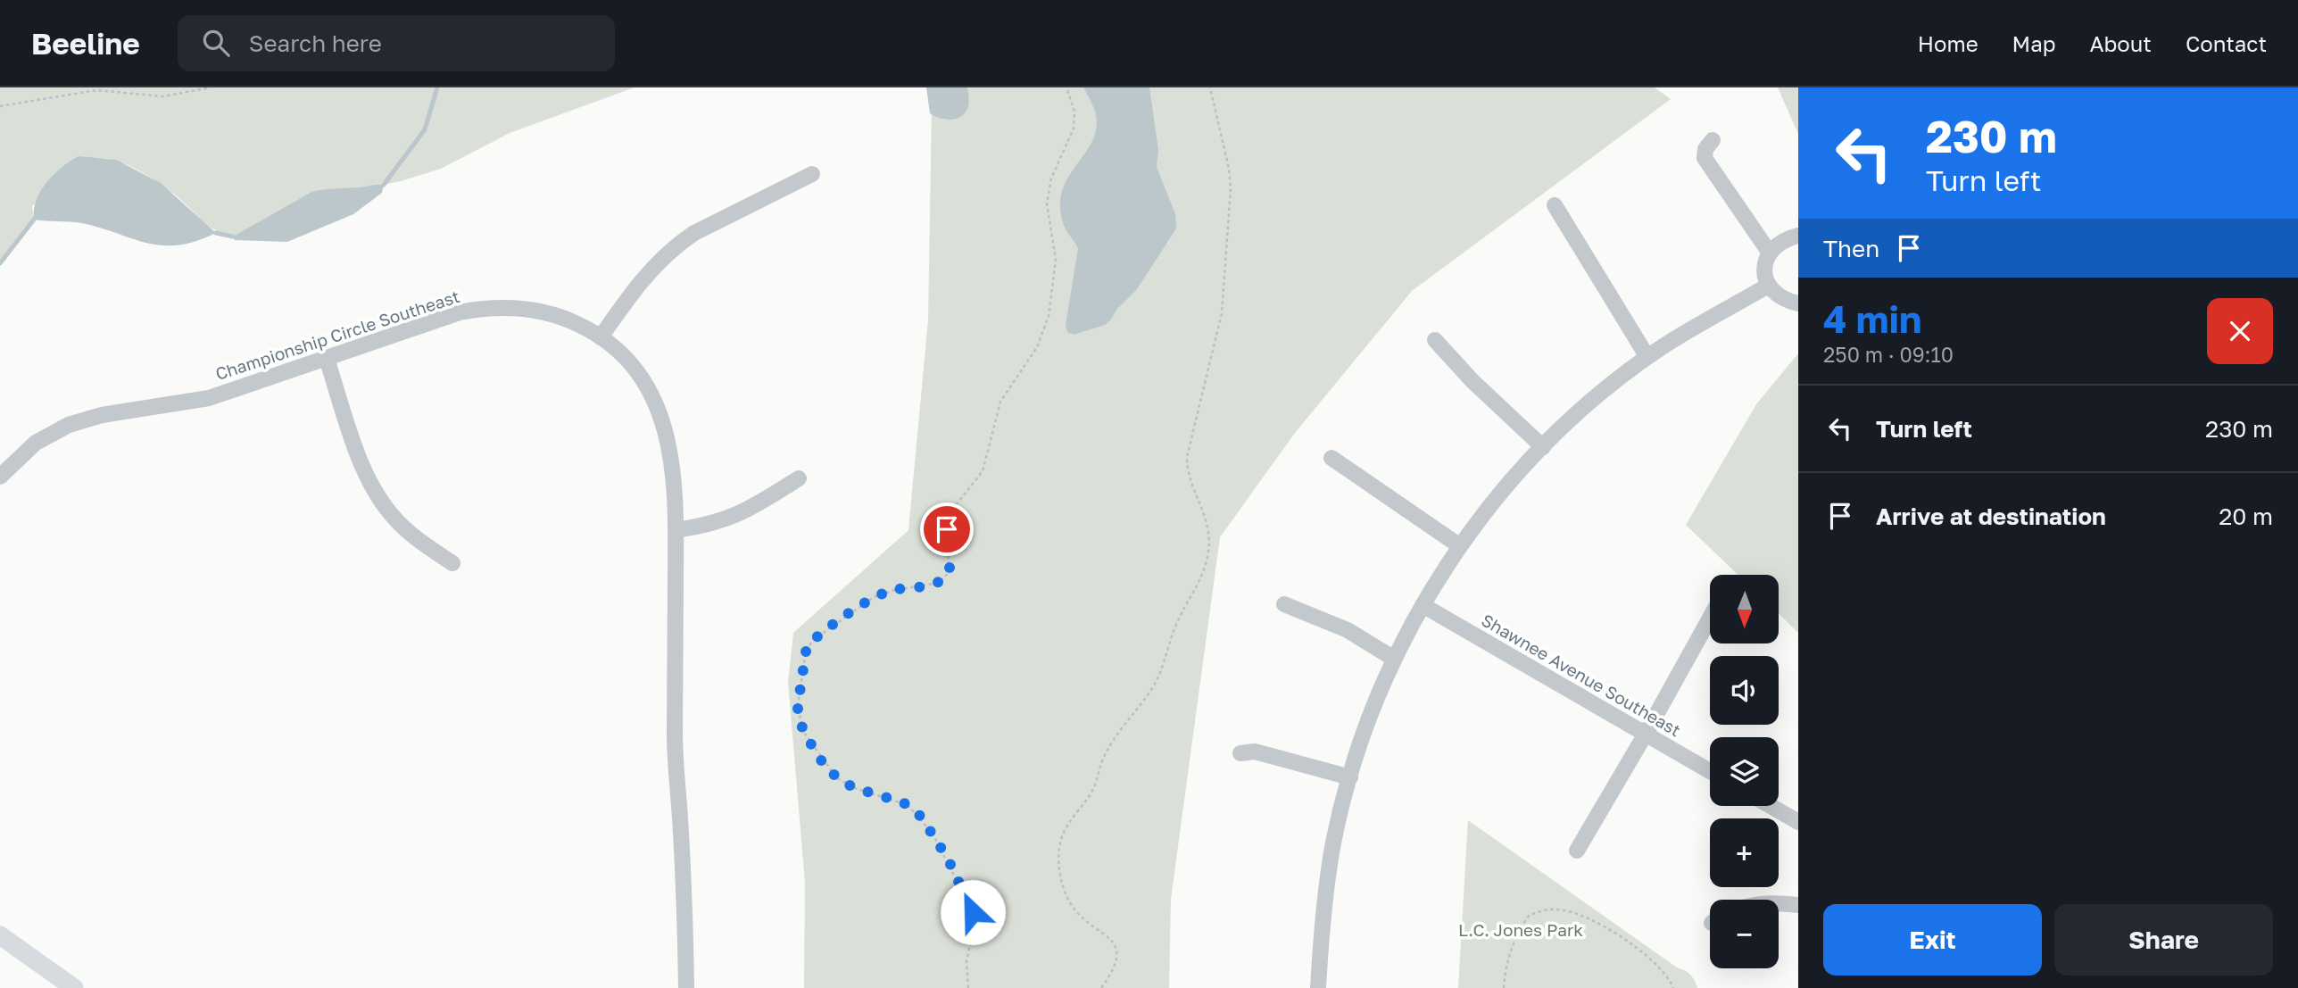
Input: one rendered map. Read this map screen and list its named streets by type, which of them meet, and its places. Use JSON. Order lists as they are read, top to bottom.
{
  "streets": {
    "street": ["Championship Circle Southeast", "Shawnee Avenue Southeast"]
  },
  "parks": ["L.C. Jones Park"],
  "north": "bottom",
  "page": {
    "header": "Beeline",
    "search": "Search here",
    "nav": [
      "Home",
      "Map",
      "About",
      "Contact"
    ],
    "turn": ["230 m", "Turn left"],
    "then": "Then",
    "heading": ["4 min", "250 m · 09:10"],
    "list": [
      {
        "name": "Turn left",
        "value": "230 m"
      },
      {
        "name": "Arrive at destination",
        "value": "20 m"
      }
    ],
    "map_buttons": ["+", "−"],
    "buttons": ["Exit", "Share"]
  }
}
